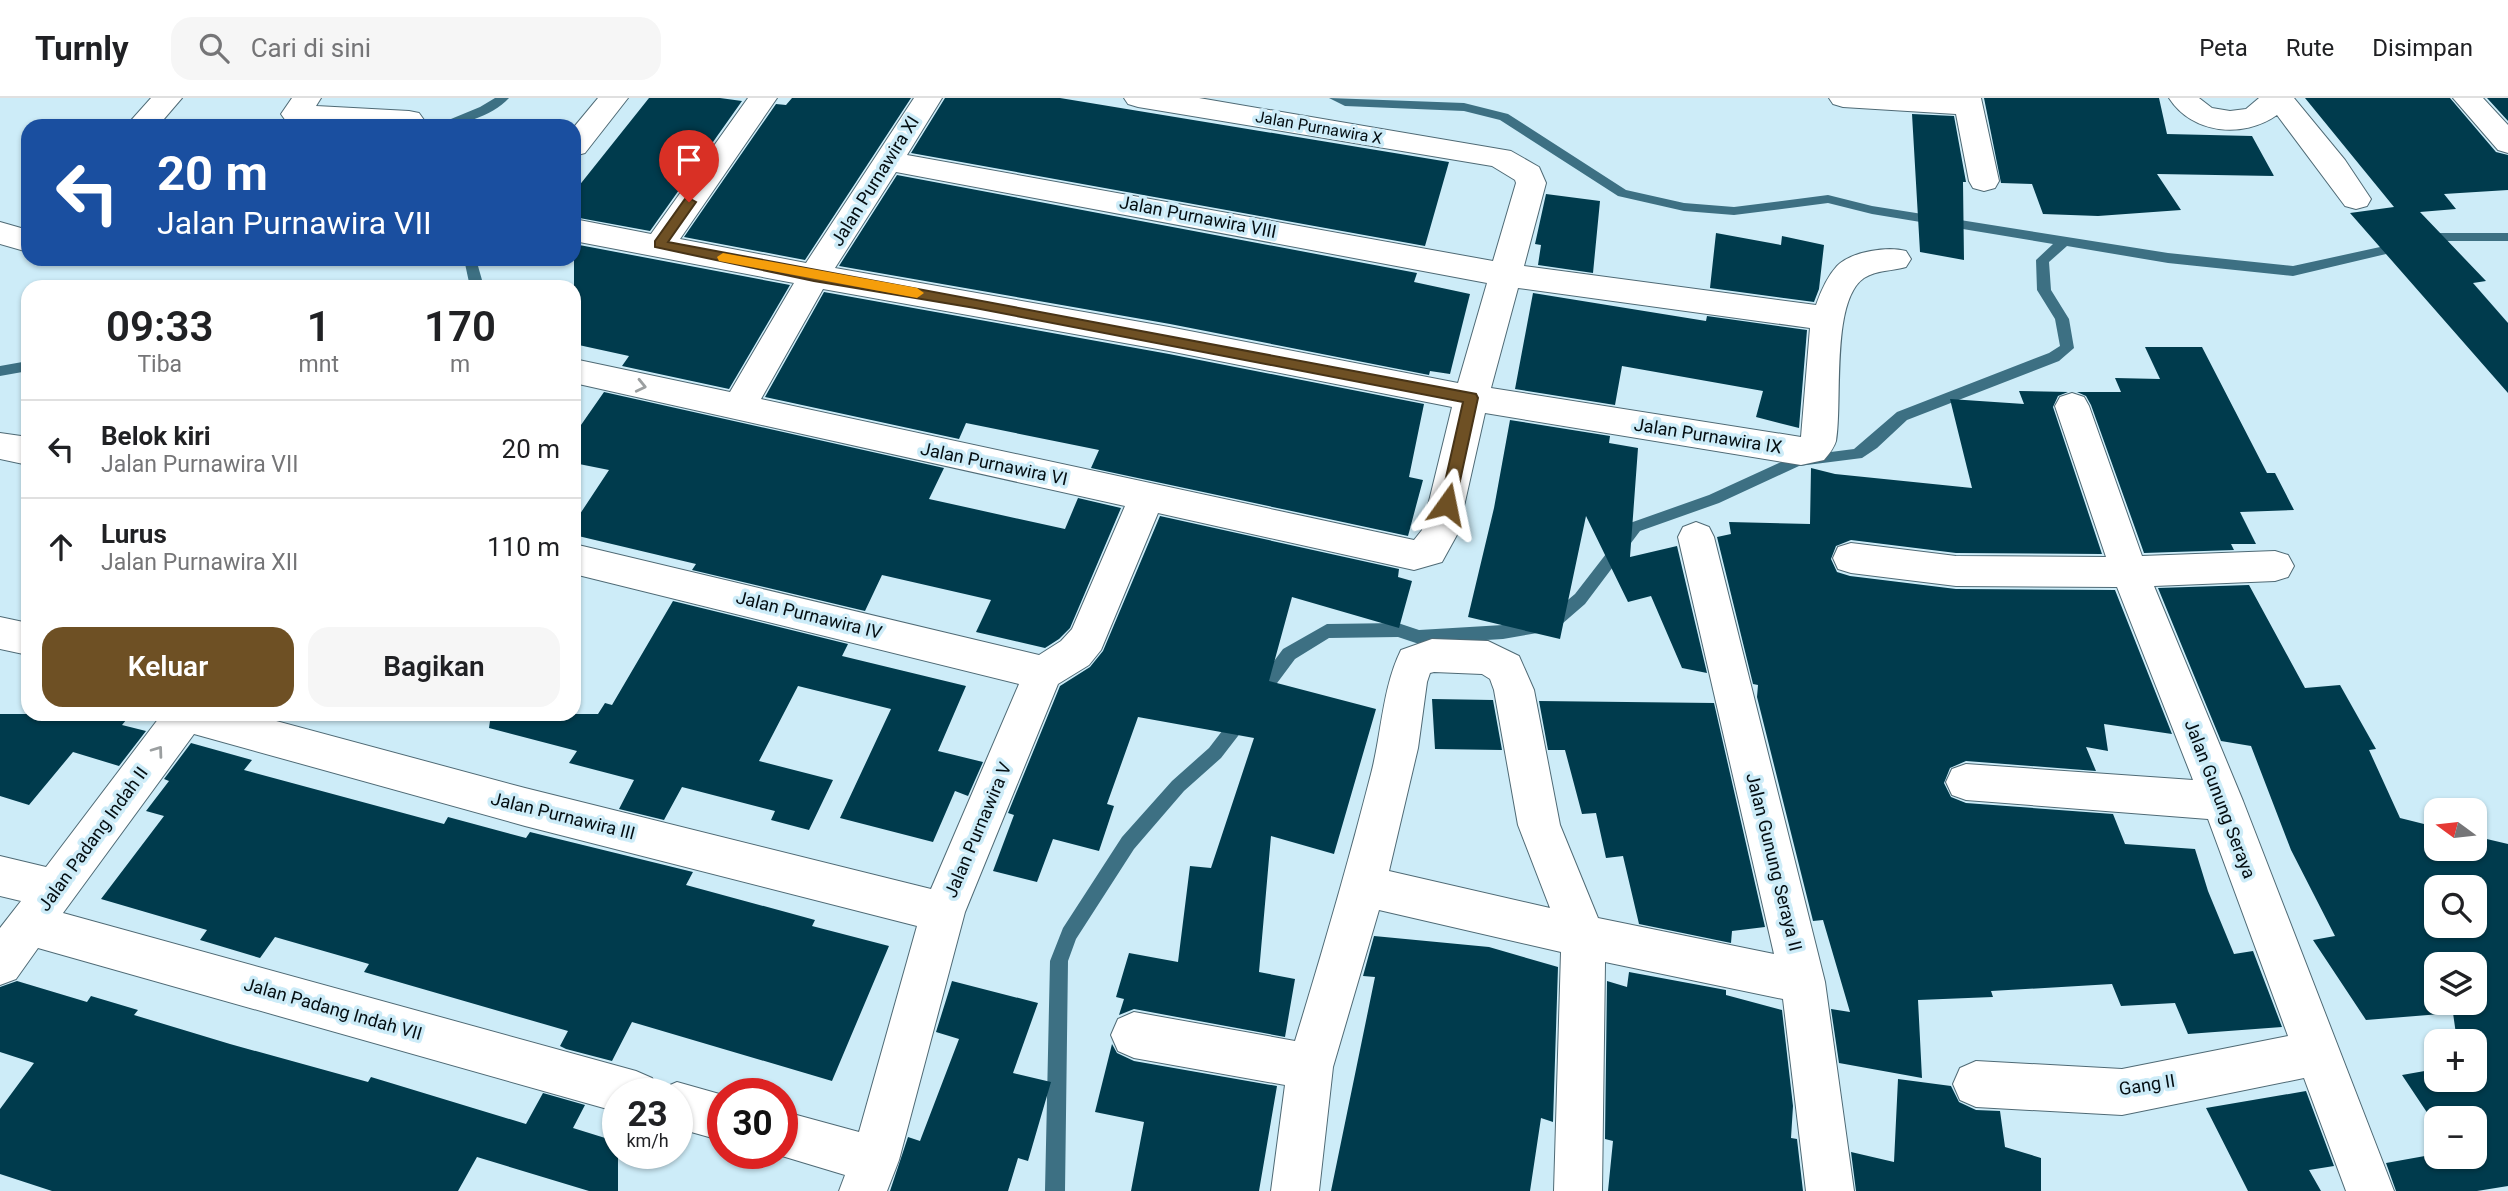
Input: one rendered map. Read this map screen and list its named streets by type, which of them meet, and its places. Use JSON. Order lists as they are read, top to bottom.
{
  "streets": {
    "street": [
      "Jalan Purnawira X",
      "Jalan Purnawira XI",
      "Jalan Purnawira VIII",
      "Jalan Purnawira IX",
      "Jalan Purnawira VI",
      "Jalan Purnawira IV",
      "Jalan Gunung Seraya",
      "Jalan Purnawira III",
      "Jalan Purnawira V",
      "Jalan Padang Indah II",
      "Jalan Gunung Seraya II",
      "Jalan Padang Indah VII",
      "Gang II"
    ]
  },
  "crossings": [
    ["Jalan Purnawira X", "Jalan Purnawira VIII"],
    ["Jalan Purnawira XI", "Jalan Purnawira VIII"],
    ["Jalan Purnawira XI", "Jalan Purnawira VI"],
    ["Jalan Purnawira IX", "Jalan Purnawira VI"],
    ["Jalan Purnawira IV", "Jalan Purnawira V"],
    ["Jalan Gunung Seraya", "Gang II"],
    ["Jalan Purnawira III", "Jalan Purnawira V"],
    ["Jalan Padang Indah II", "Jalan Padang Indah VII"]
  ],
  "one_way": ["Jalan Padang Indah II"],
  "north": "left",
  "page": {
    "header": "Turnly",
    "search": "Cari di sini",
    "nav": ["Peta", "Rute", "Disimpan"],
    "turn": ["20 m", "Jalan Purnawira VII"],
    "eta": [
      "09:33",
      "Tiba",
      "1",
      "mnt",
      "170",
      "m"
    ],
    "list": [
      {
        "name": "Belok kiri",
        "note": "Jalan Purnawira VII",
        "value": "20 m"
      },
      {
        "name": "Lurus",
        "note": "Jalan Purnawira XII",
        "value": "110 m"
      }
    ],
    "buttons": ["Keluar", "Bagikan"],
    "map_buttons": ["+", "−"],
    "speed": "23 km/h",
    "limit": "30"
  }
}
